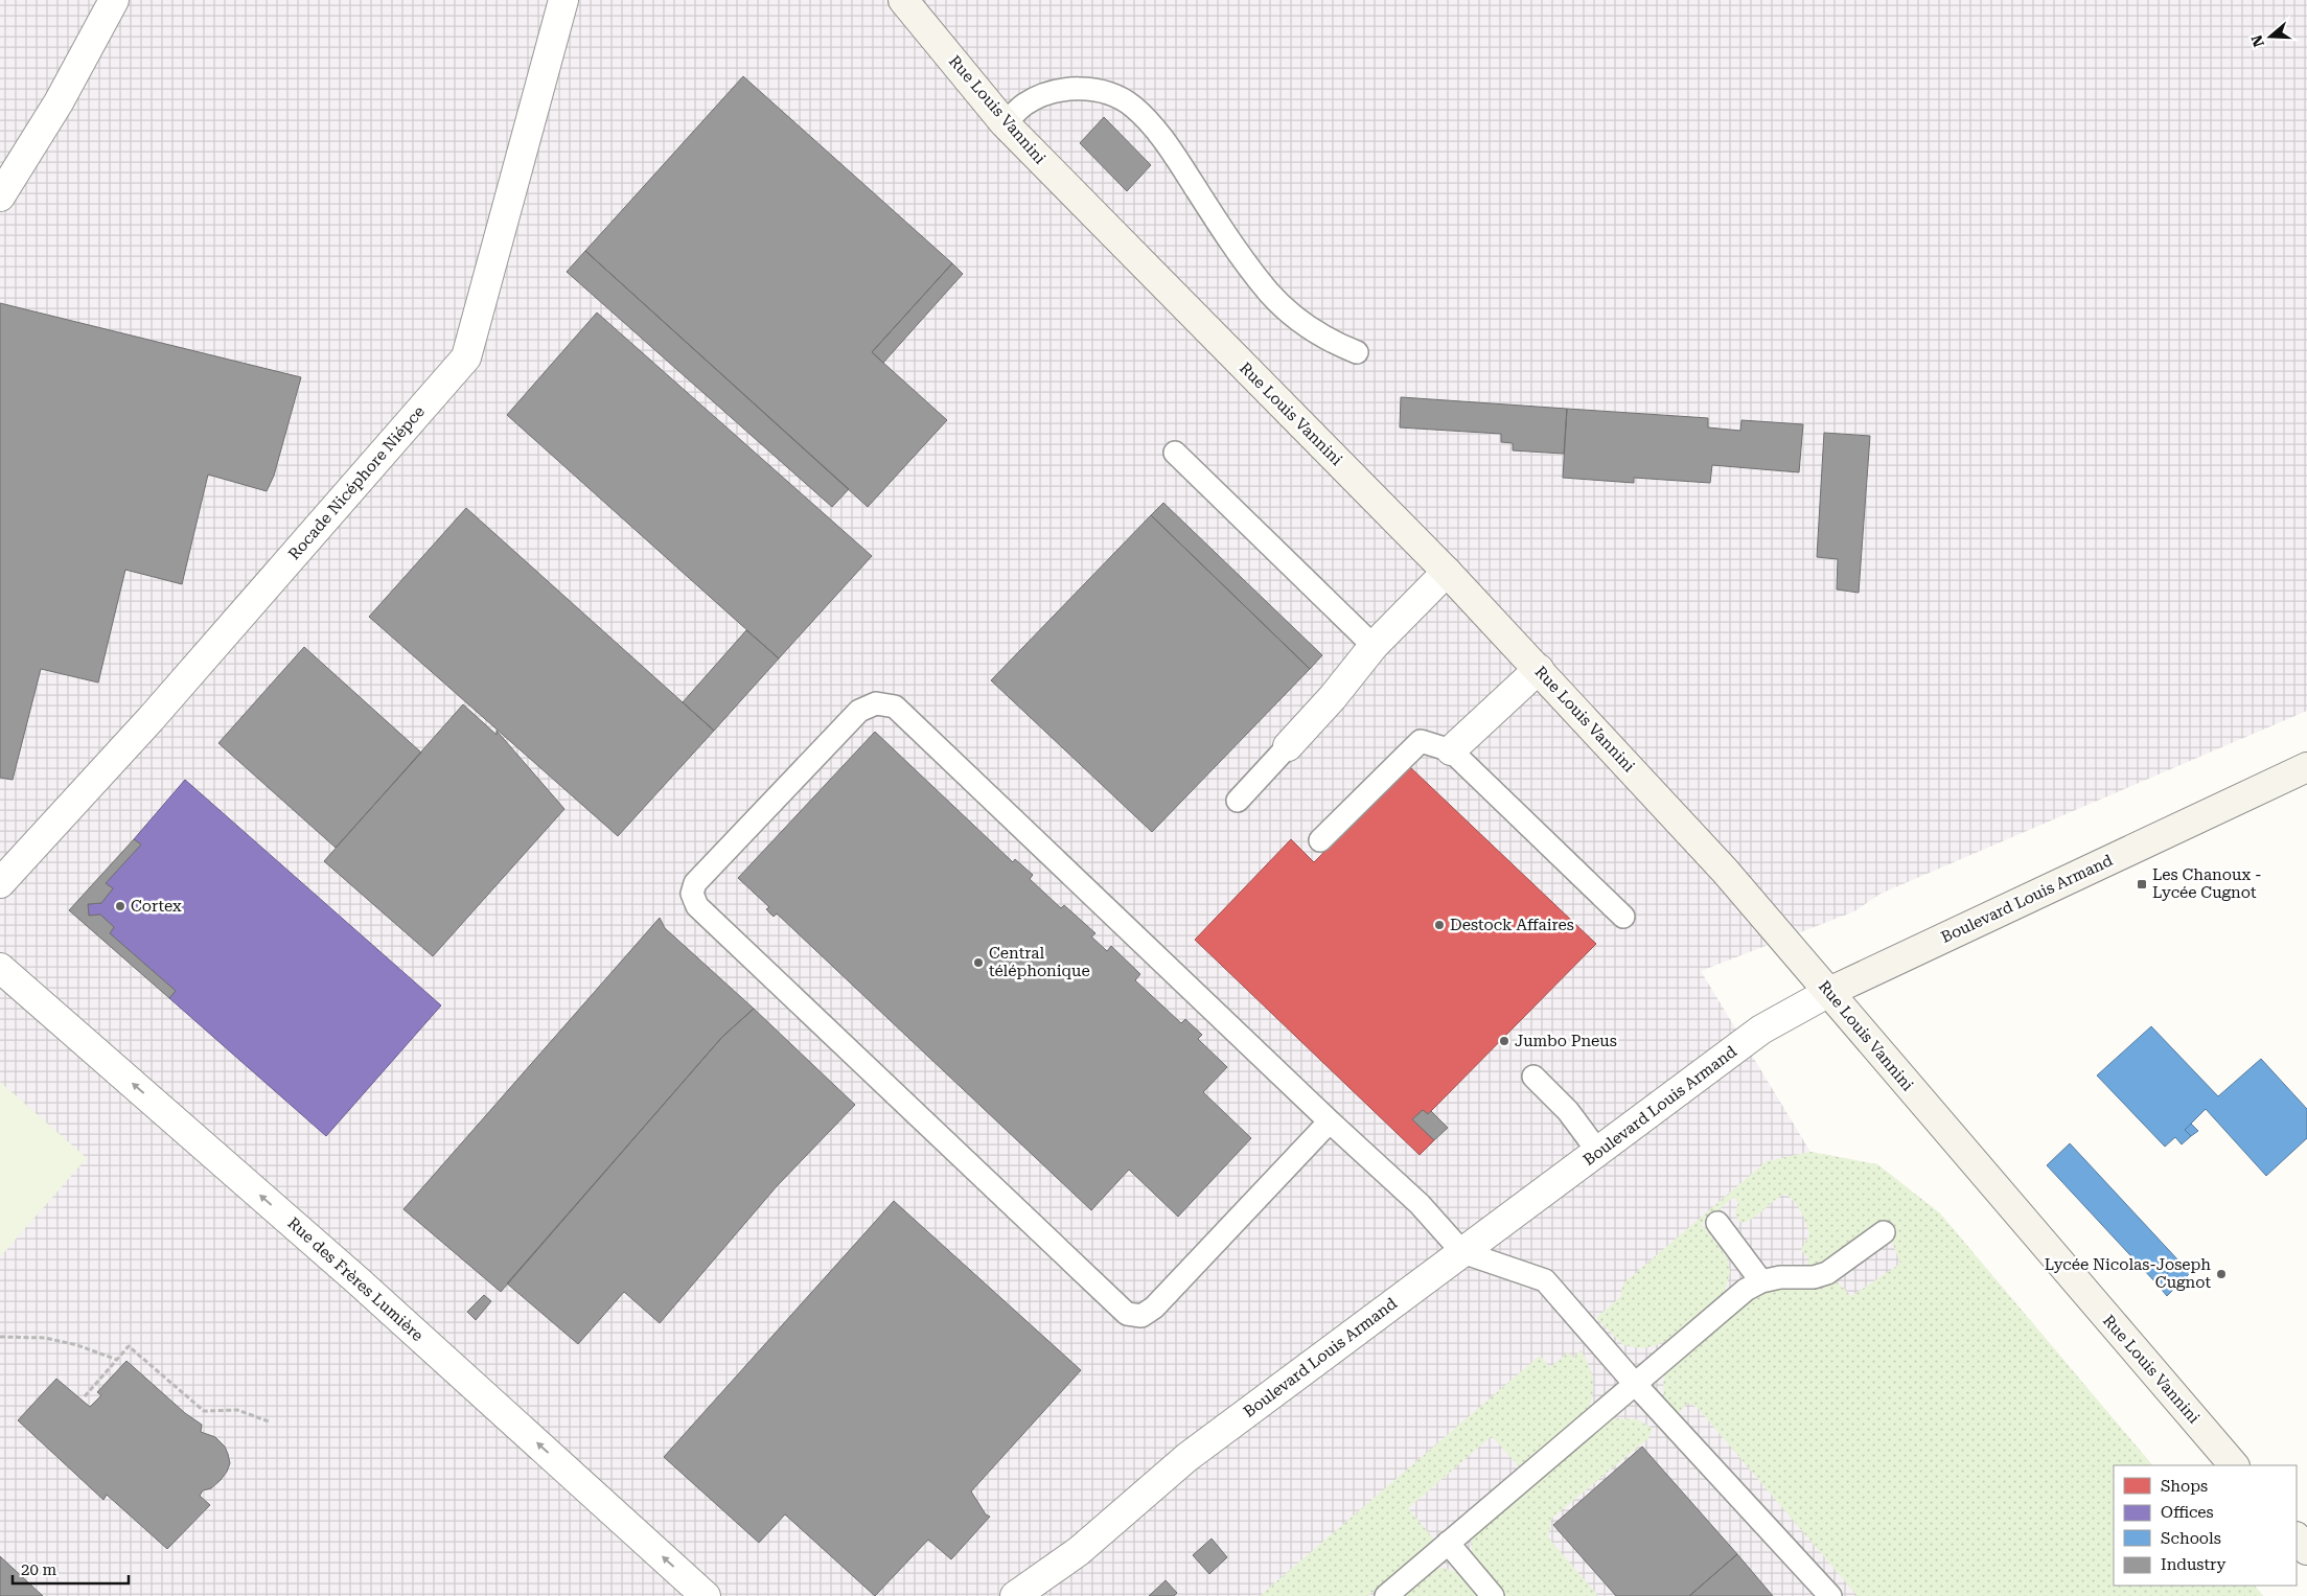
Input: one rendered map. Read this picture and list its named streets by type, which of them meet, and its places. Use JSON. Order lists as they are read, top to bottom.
{
  "streets": {
    "main road": ["Rue Louis Vannini", "Boulevard Louis Armand"],
    "street": ["Rocade Nicéphore Niépce", "Rue des Frères Lumière"]
  },
  "crossings": [
    ["Rue Louis Vannini", "Boulevard Louis Armand"]
  ],
  "one_way": ["Rue des Frères Lumière"],
  "places": {
    "transit": ["Les Chanoux - Lycée Cugnot"],
    "other": [
      "Cortex",
      "Destock Affaires",
      "Central téléphonique",
      "Jumbo Pneus",
      "Lycée Nicolas-Joseph Cugnot"
    ]
  },
  "legend": [
    "Shops",
    "Offices",
    "Schools",
    "Industry"
  ],
  "scale_bar": "20 m",
  "north": "left"
}
